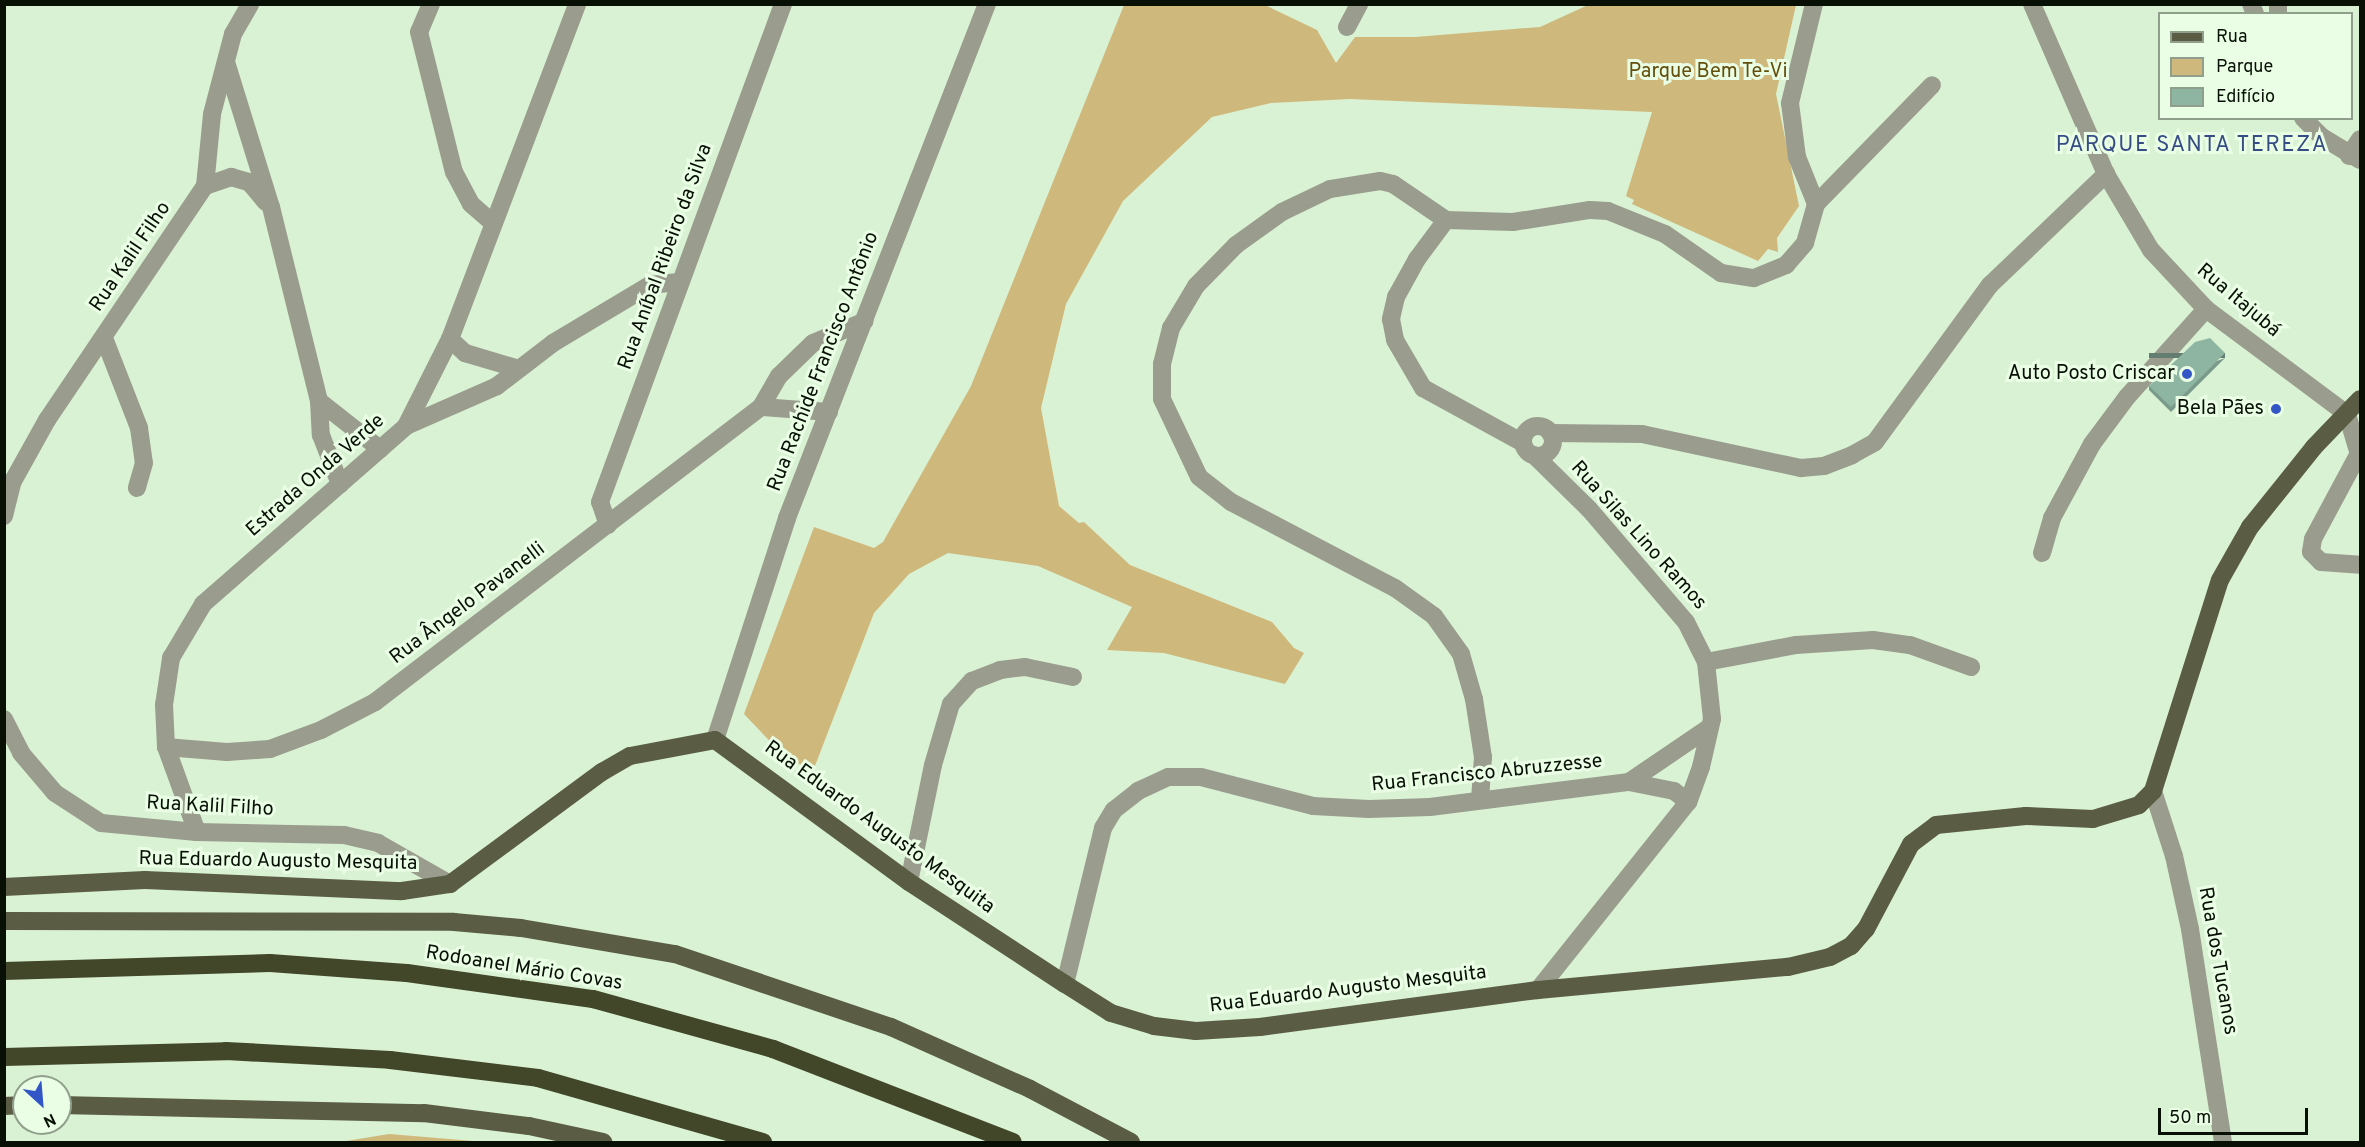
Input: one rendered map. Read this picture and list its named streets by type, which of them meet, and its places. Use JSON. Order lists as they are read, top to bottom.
{
  "streets": {
    "highway": ["Rodoanel Mário Covas"],
    "main road": ["Rua Eduardo Augusto Mesquita"],
    "street": [
      "Rua Kalil Filho",
      "Rua Aníbal Ribeiro da Silva",
      "Rua Itajubá",
      "Rua Rachide Francisco Antônio",
      "Estrada Onda Verde",
      "Rua Silas Lino Ramos",
      "Rua Ângelo Pavanelli",
      "Rua Francisco Abruzzesse",
      "Rua dos Tucanos"
    ]
  },
  "crossings": [
    ["Rua Kalil Filho", "Estrada Onda Verde"],
    ["Rua Kalil Filho", "Rua Eduardo Augusto Mesquita"],
    ["Rua Aníbal Ribeiro da Silva", "Rua Ângelo Pavanelli"],
    ["Rua Rachide Francisco Antônio", "Rua Ângelo Pavanelli"],
    ["Rua Rachide Francisco Antônio", "Rua Eduardo Augusto Mesquita"],
    ["Estrada Onda Verde", "Rua Ângelo Pavanelli"],
    ["Rua Silas Lino Ramos", "Rua Francisco Abruzzesse"],
    ["Rua Silas Lino Ramos", "Rua Eduardo Augusto Mesquita"],
    ["Rua Francisco Abruzzesse", "Rua Eduardo Augusto Mesquita"],
    ["Rua Eduardo Augusto Mesquita", "Rua dos Tucanos"]
  ],
  "districts": ["PARQUE SANTA TEREZA"],
  "parks": ["Parque Bem Te-Vi"],
  "places": ["Auto Posto Criscar", "Bela Pães"],
  "legend": ["Rua", "Parque", "Edifício"],
  "scale_bar": "50 m",
  "north": "bottom right"
}
